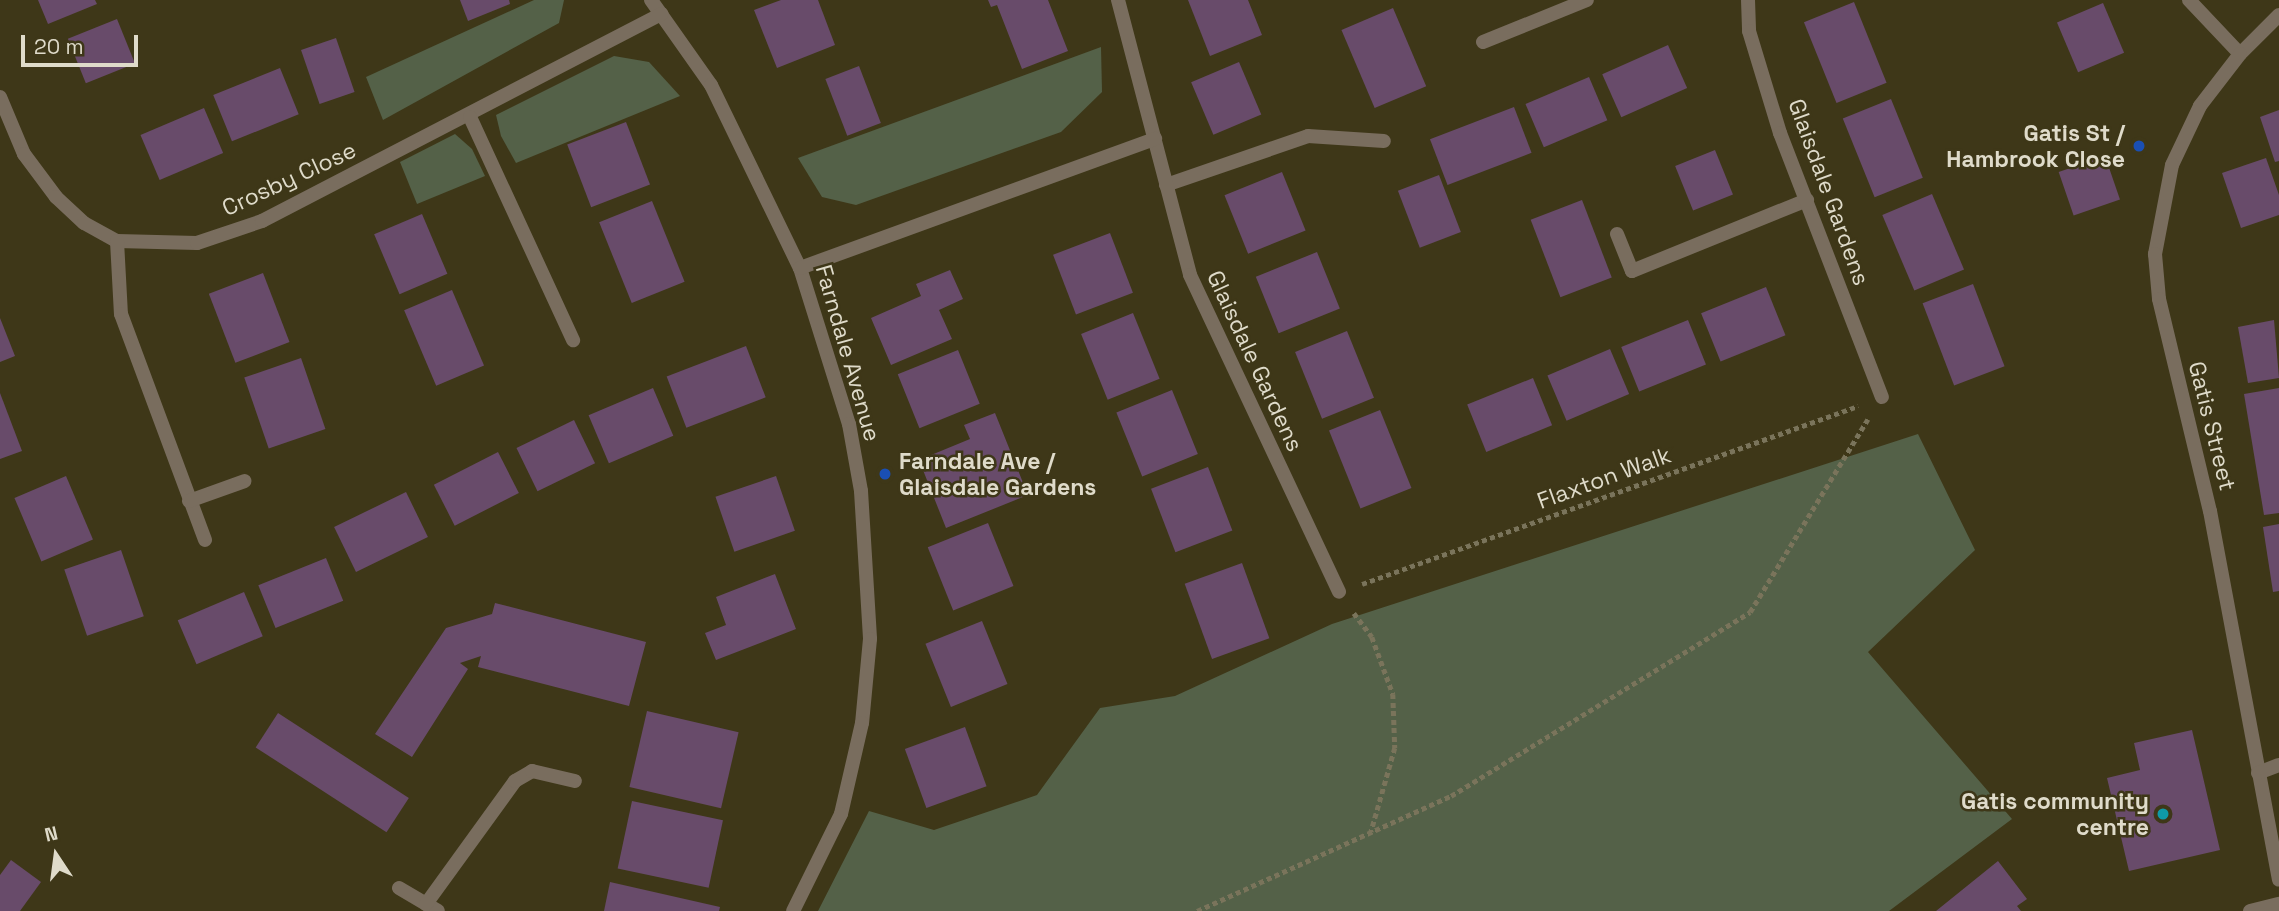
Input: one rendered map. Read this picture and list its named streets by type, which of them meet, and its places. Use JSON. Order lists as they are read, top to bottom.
{
  "streets": {
    "street": [
      "Crosby Close",
      "Glaisdale Gardens",
      "Farndale Avenue",
      "Gatis Street"
    ],
    "path": ["Flaxton Walk"]
  },
  "crossings": [
    ["Crosby Close", "Farndale Avenue"],
    ["Glaisdale Gardens", "Flaxton Walk"]
  ],
  "places": ["Gatis St / Hambrook Close", "Farndale Ave / Glaisdale Gardens", "Gatis community centre"],
  "scale_bar": "20 m",
  "north": "top"
}
